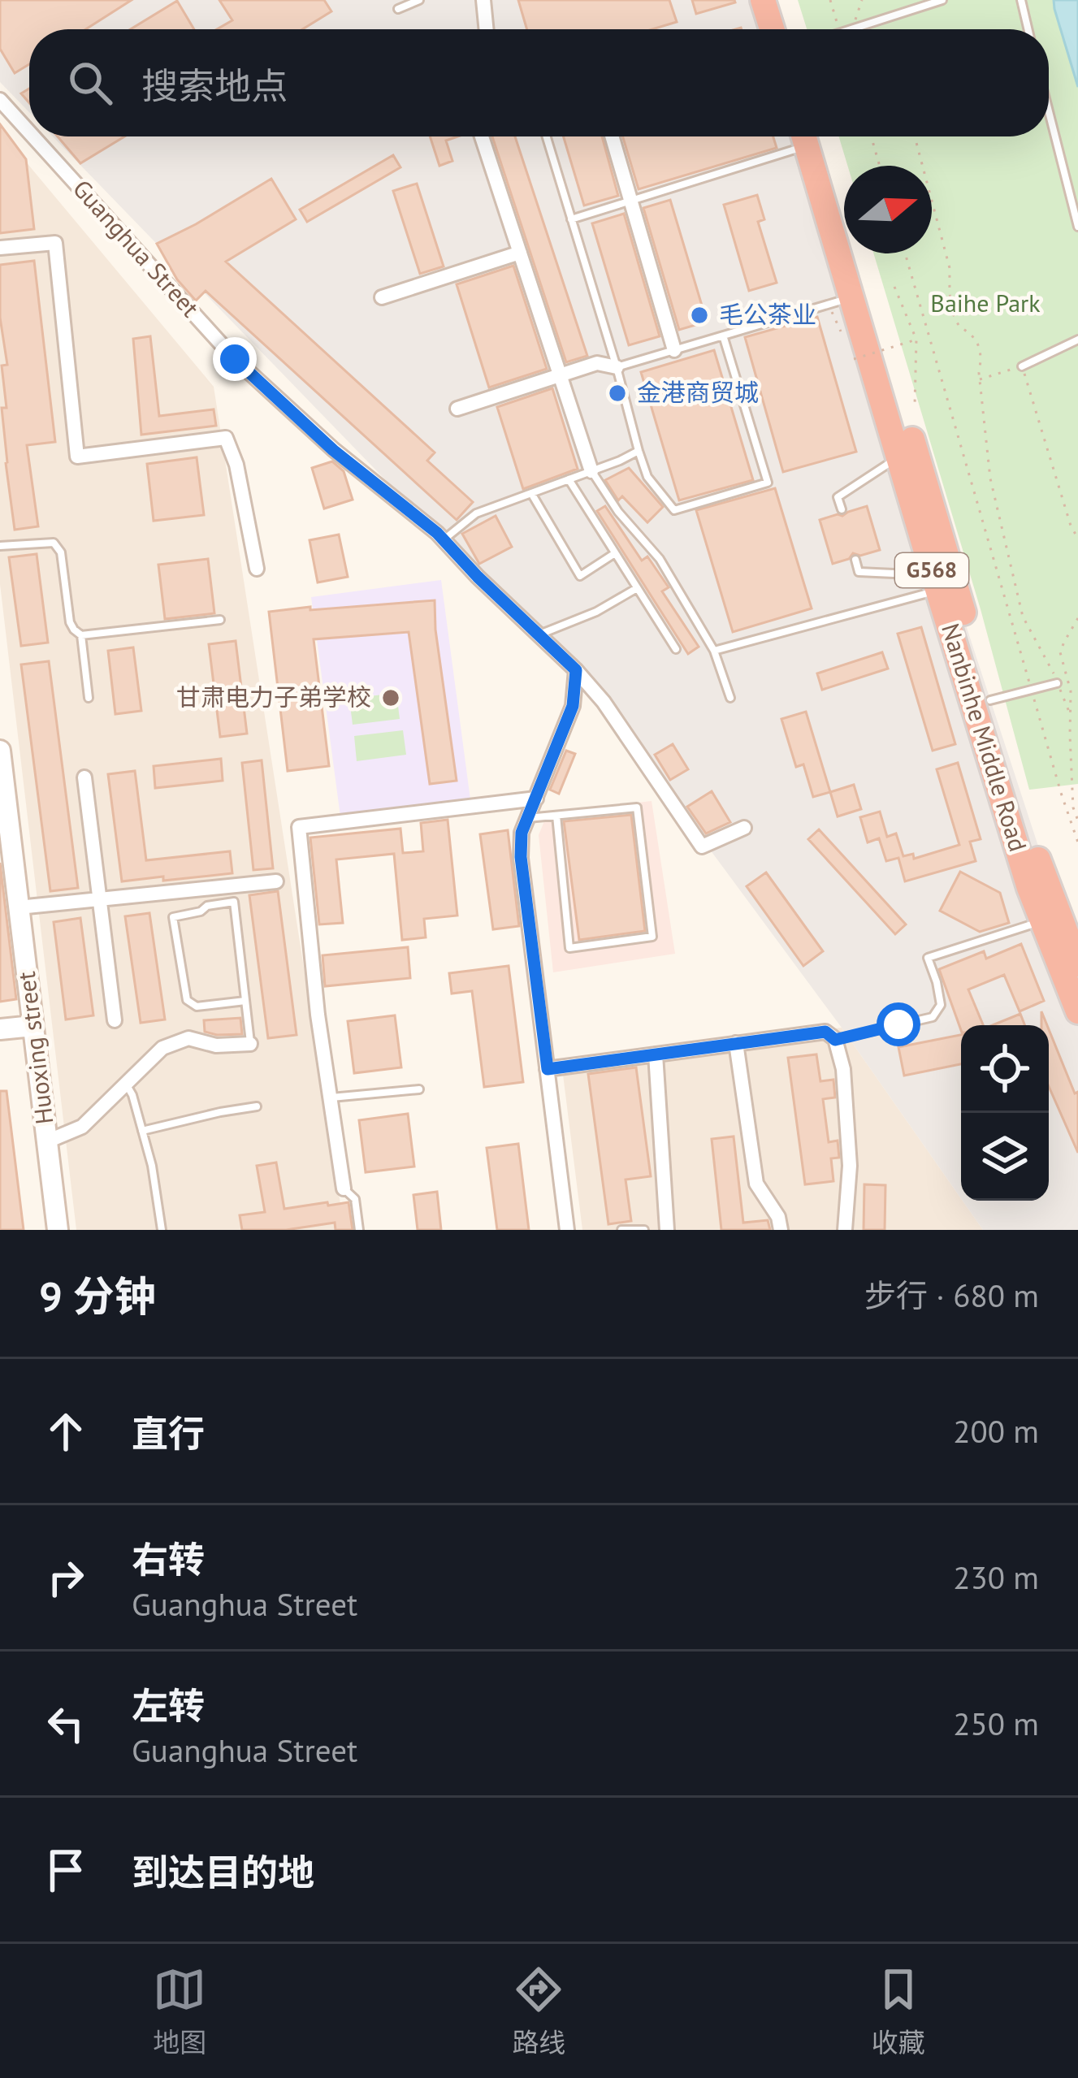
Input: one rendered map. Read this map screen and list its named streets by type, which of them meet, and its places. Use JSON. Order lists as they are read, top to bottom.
{
  "streets": {
    "highway": ["G568", "Nanbinhe Middle Road"],
    "street": ["Guanghua Street", "Huoxing street"]
  },
  "parks": ["Baihe Park"],
  "places": ["毛公茶业", "金港商贸城", "甘肃电力子弟学校"],
  "north": "right",
  "page": {
    "search": "搜索地点",
    "heading": ["9 分钟", "步行 · 680 m"],
    "list": [
      ["直行", "200 m"],
      ["右转", "Guanghua Street", "230 m"],
      ["左转", "Guanghua Street", "250 m"],
      "到达目的地"
    ],
    "nav": ["地图", "路线", "收藏"]
  }
}
